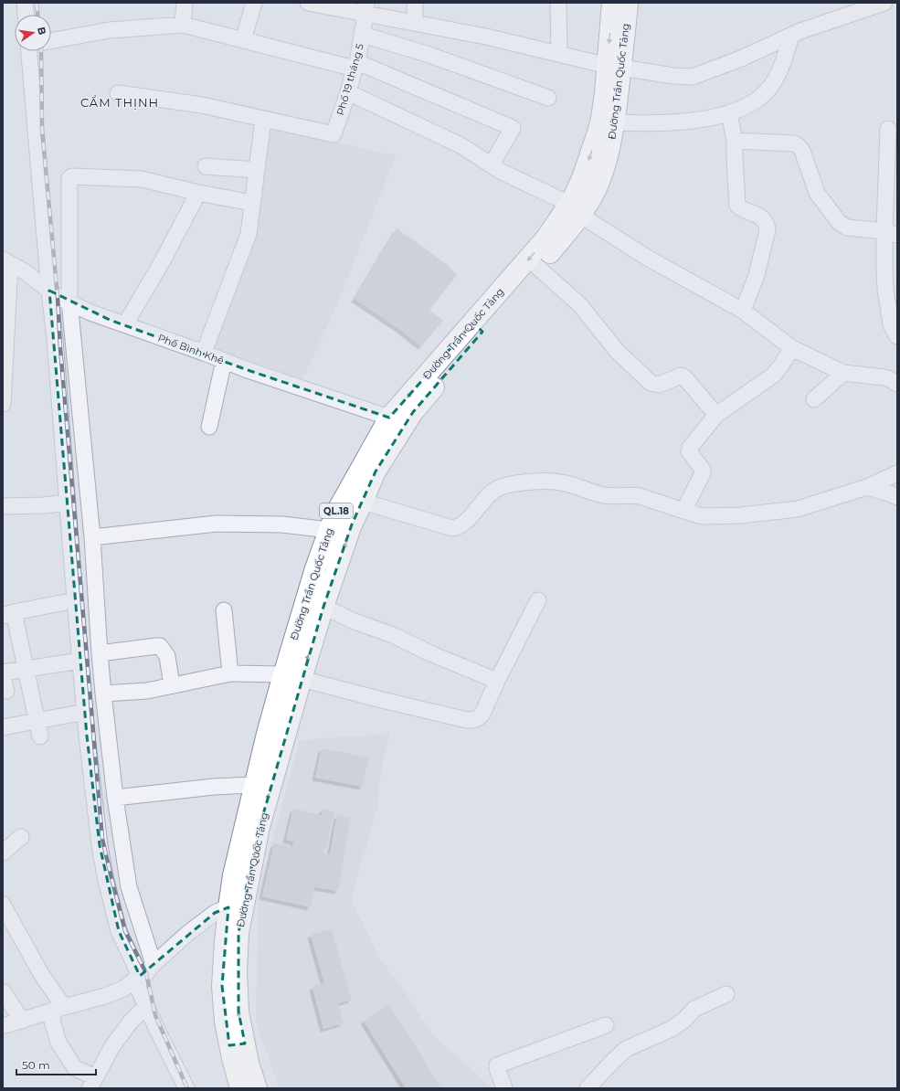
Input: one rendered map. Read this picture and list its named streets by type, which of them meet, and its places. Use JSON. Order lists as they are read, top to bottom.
{
  "streets": {
    "highway": ["Đường Trần Quốc Tảng", "QL.18"],
    "street": ["Phố 19 tháng 5", "Phố Bình Khê"]
  },
  "crossings": [
    ["Đường Trần Quốc Tảng", "Phố Bình Khê"]
  ],
  "districts": ["CẨM THỊNH"],
  "scale_bar": "50 m",
  "north": "right"
}
